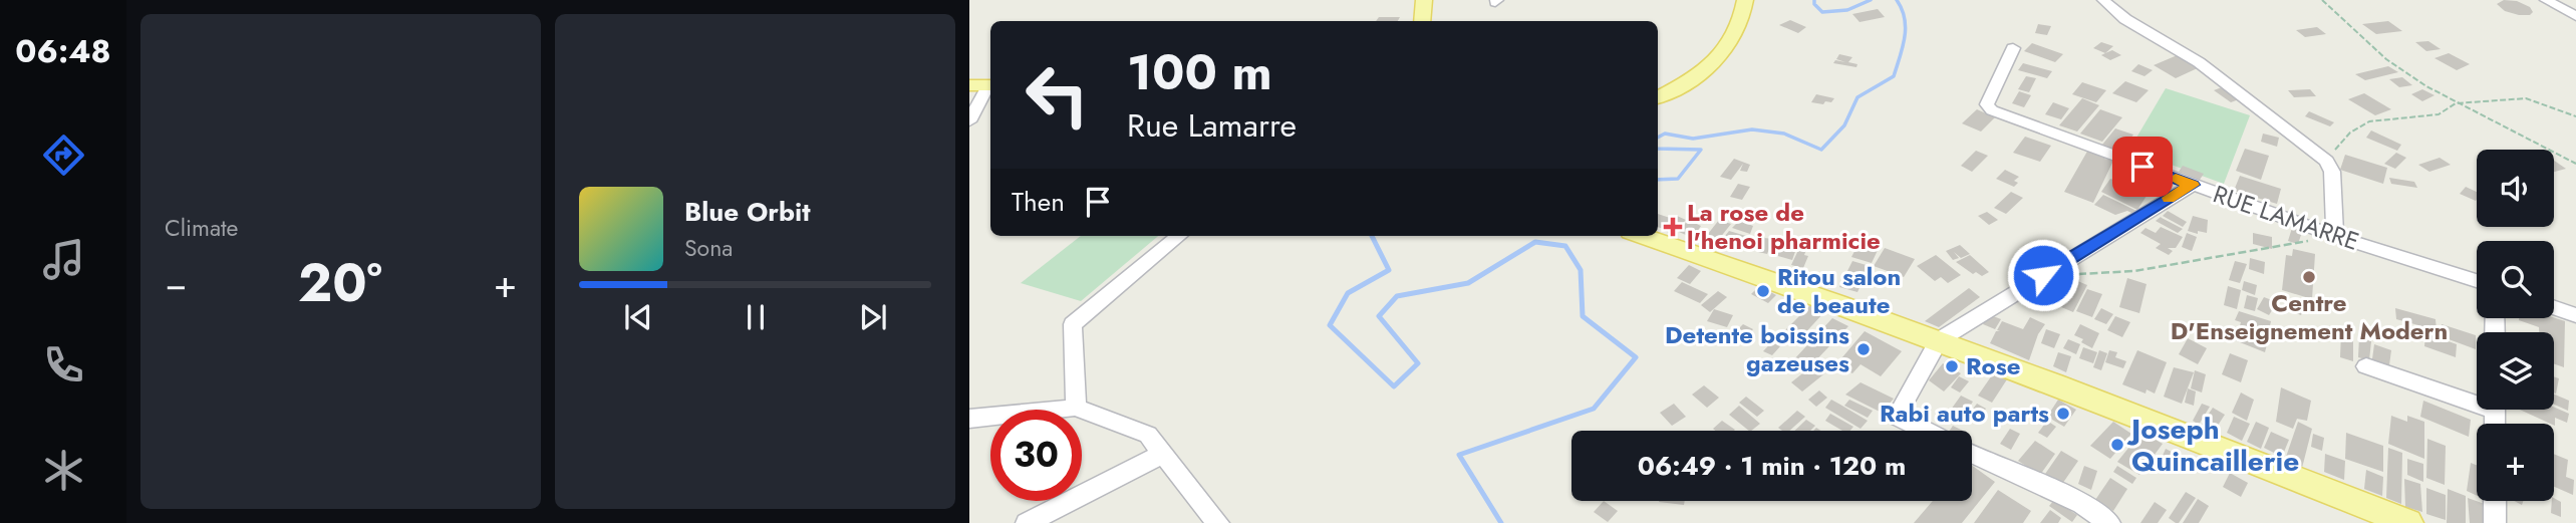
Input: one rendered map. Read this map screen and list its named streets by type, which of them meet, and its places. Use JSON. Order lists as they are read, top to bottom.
{
  "streets": {
    "street": ["RUE LAMARRE"]
  },
  "places": {
    "health": ["La rose de l'henoi pharmicie"],
    "other": [
      "Centre D'Enseignement Modern",
      "Ritou salon de beaute",
      "Detente boissins gazeuses",
      "Rose",
      "Rabi auto parts",
      "Joseph Quincaillerie"
    ]
  },
  "page": {
    "tabs": "06:48",
    "tile": "Climate",
    "turn": ["100 m", "Rue Lamarre"],
    "map_buttons": "+",
    "then": "Then",
    "song": ["Blue Orbit", "Sona"],
    "heat": ["−", "20°", "+"],
    "limit": "30",
    "trip": "06:49 · 1 min · 120 m"
  }
}
